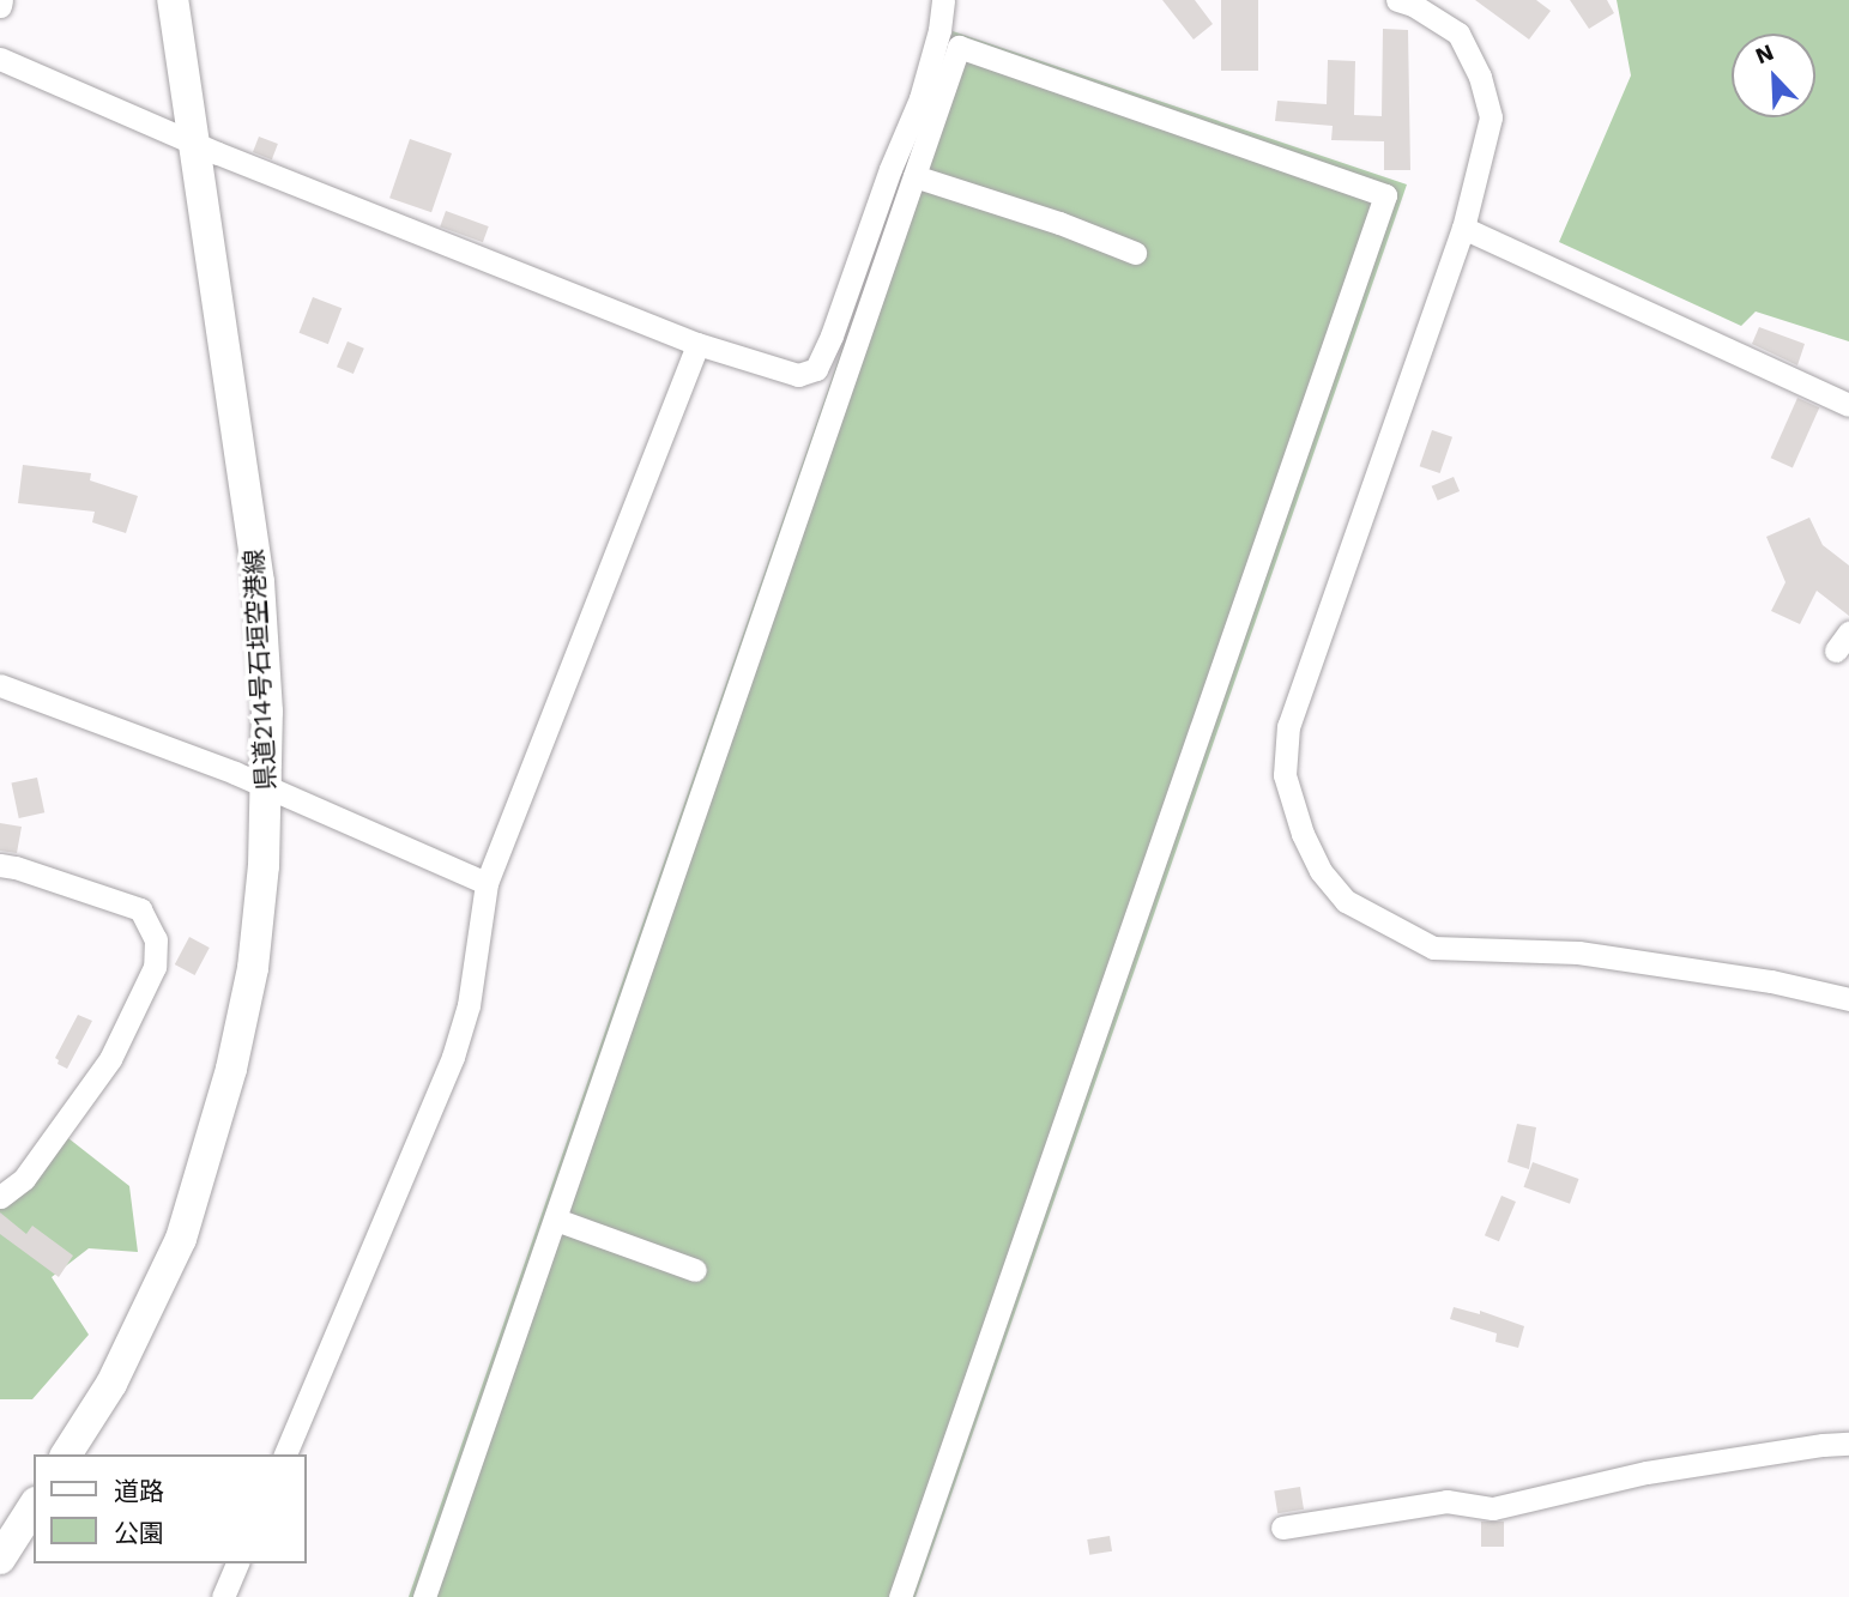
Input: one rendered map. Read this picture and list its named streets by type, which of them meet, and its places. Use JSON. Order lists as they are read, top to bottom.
{
  "streets": {
    "main road": ["県道214号石垣空港線"]
  },
  "legend": ["道路", "公園"],
  "north": "top left"
}
